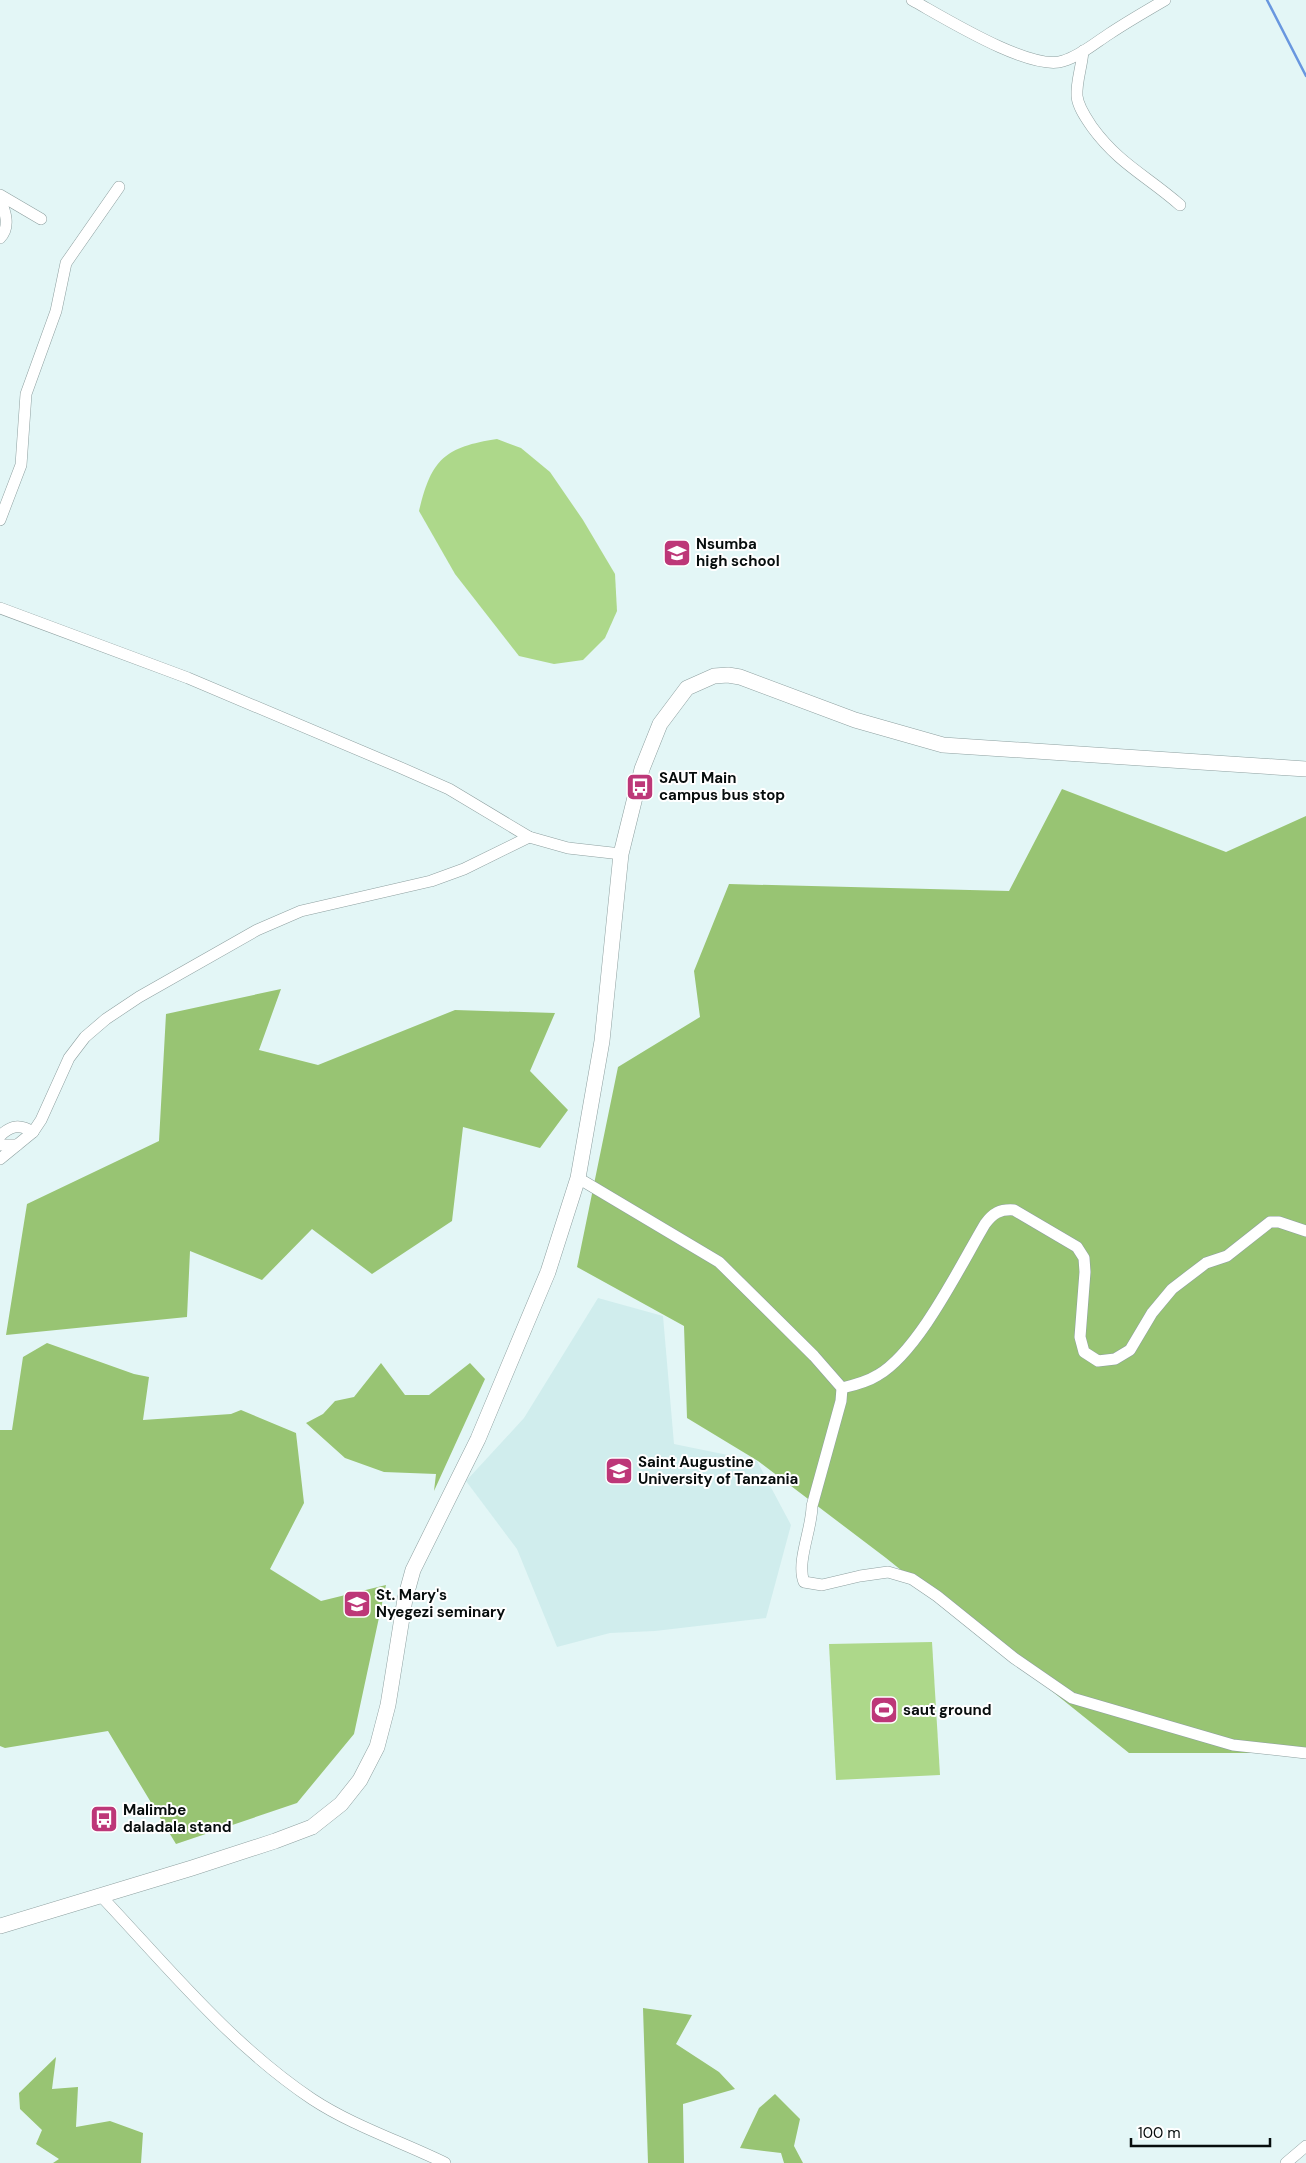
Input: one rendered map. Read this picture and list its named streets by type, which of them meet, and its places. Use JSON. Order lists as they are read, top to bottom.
{
  "places": {
    "school or university": ["Nsumba high school", "Saint Augustine University of Tanzania", "St. Mary's Nyegezi seminary"],
    "bus stop": ["SAUT Main campus bus stop", "Malimbe daladala stand"],
    "sports": ["saut ground"]
  },
  "scale_bar": "100 m"
}
